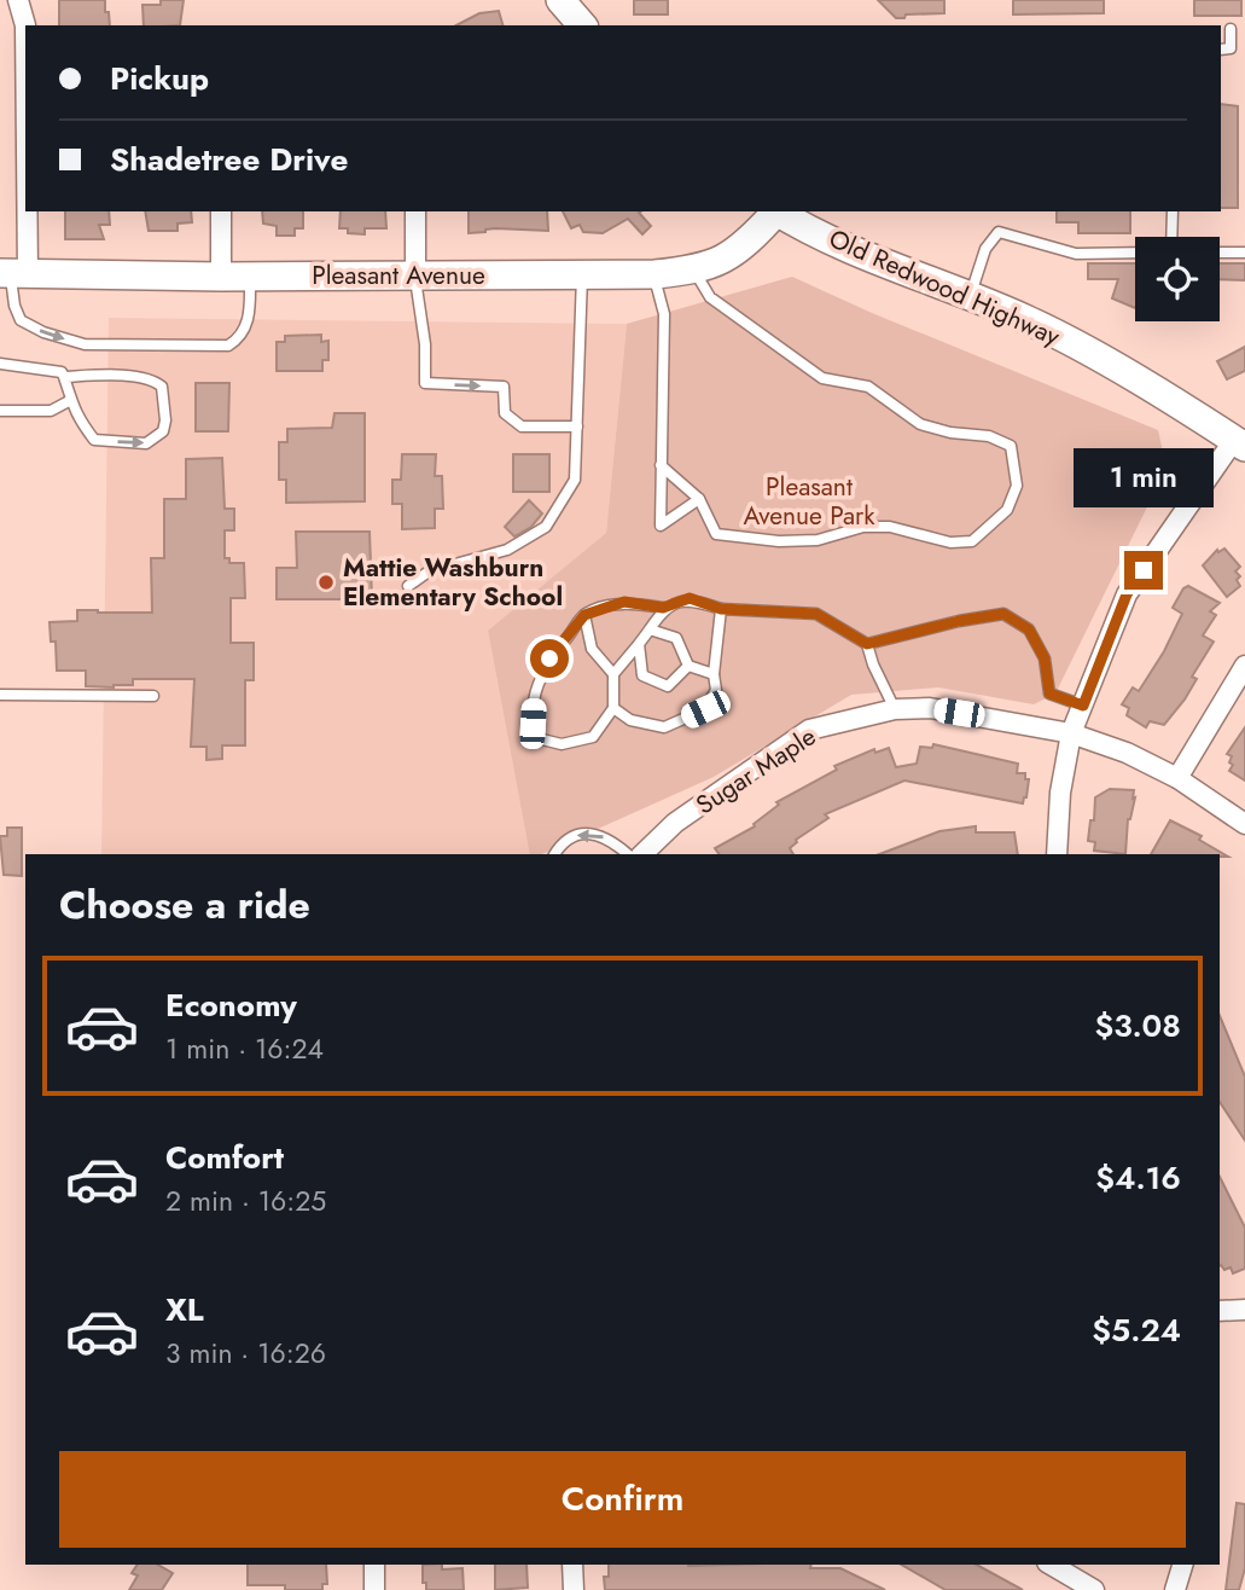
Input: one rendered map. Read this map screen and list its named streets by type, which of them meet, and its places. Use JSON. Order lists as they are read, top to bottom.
{
  "streets": {
    "street": ["Pleasant Avenue", "Old Redwood Highway", "Sugar Maple"]
  },
  "parks": ["Pleasant Avenue Park"],
  "places": ["Mattie Washburn Elementary School"],
  "page": {
    "banner": ["Pickup", "Shadetree Drive"],
    "bubble": "1 min",
    "heading": "Choose a ride",
    "list": [
      {
        "name": "Economy",
        "note": "1 min · 16:24",
        "value": "$3.08"
      },
      {
        "name": "Comfort",
        "note": "2 min · 16:25",
        "value": "$4.16"
      },
      {
        "name": "XL",
        "note": "3 min · 16:26",
        "value": "$5.24"
      }
    ],
    "buttons": "Confirm"
  }
}
